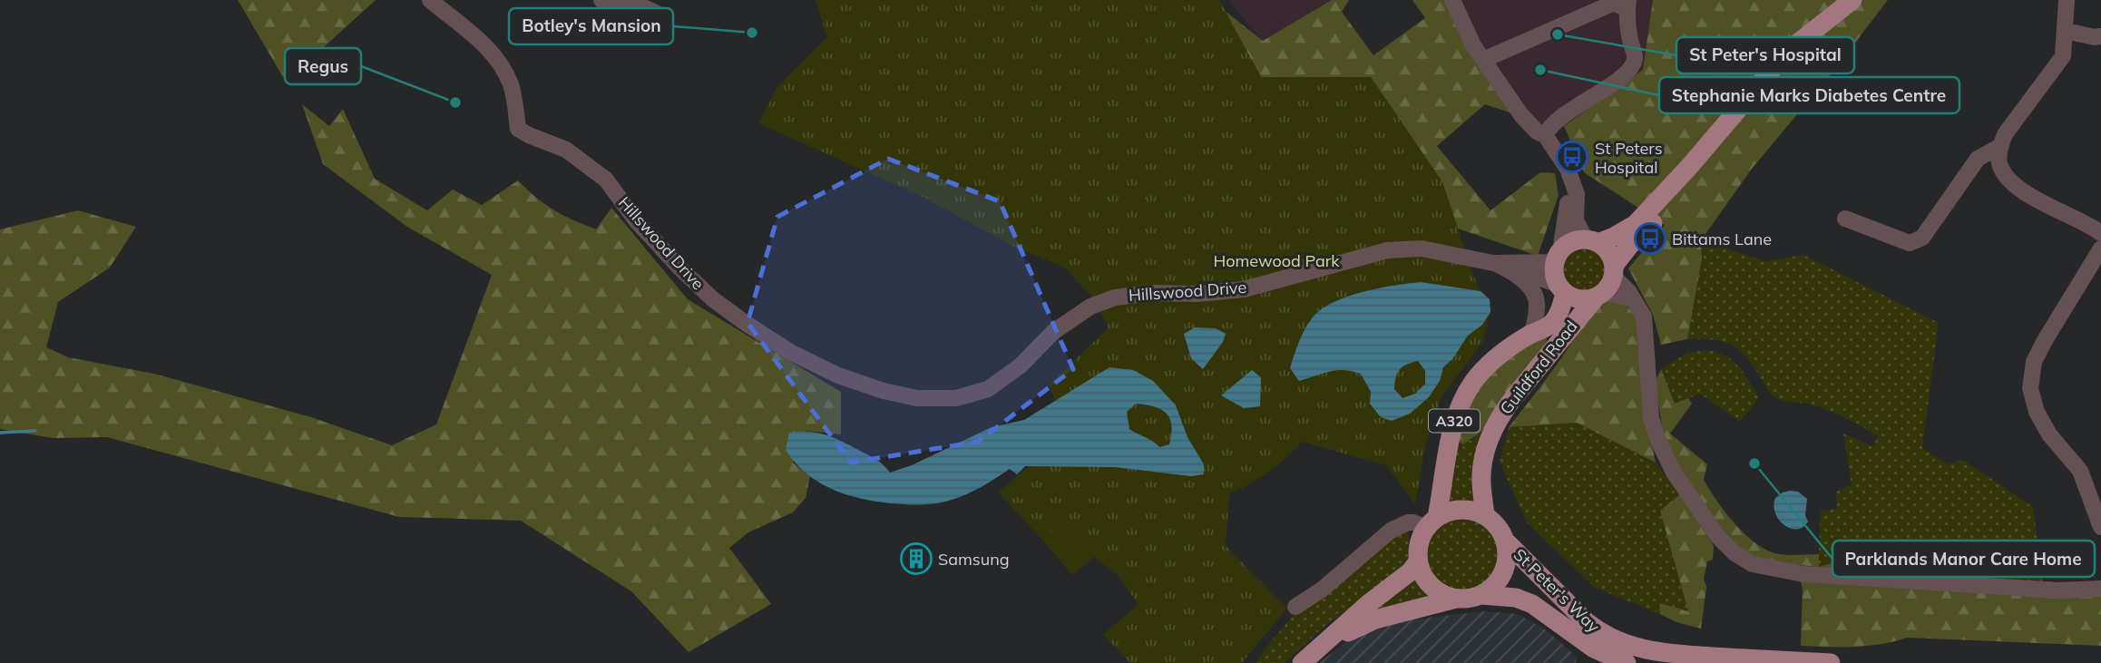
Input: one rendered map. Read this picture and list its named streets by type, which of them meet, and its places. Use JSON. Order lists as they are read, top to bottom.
{
  "streets": {
    "main road": ["Guildford Road", "A320", "St Peter's Way"],
    "street": ["Hillswood Drive"]
  },
  "crossings": [
    ["Hillswood Drive", "Guildford Road"],
    ["Hillswood Drive", "A320"],
    ["Guildford Road", "A320"],
    ["Guildford Road", "St Peter's Way"],
    ["A320", "St Peter's Way"]
  ],
  "parks": ["Homewood Park"],
  "places": {
    "other": [
      "Botley's Mansion",
      "St Peter's Hospital",
      "Stephanie Marks Diabetes Centre",
      "Regus",
      "Parklands Manor Care Home"
    ],
    "bus stop": ["St Peters Hospital", "Bittams Lane"],
    "building": ["Samsung"]
  }
}
